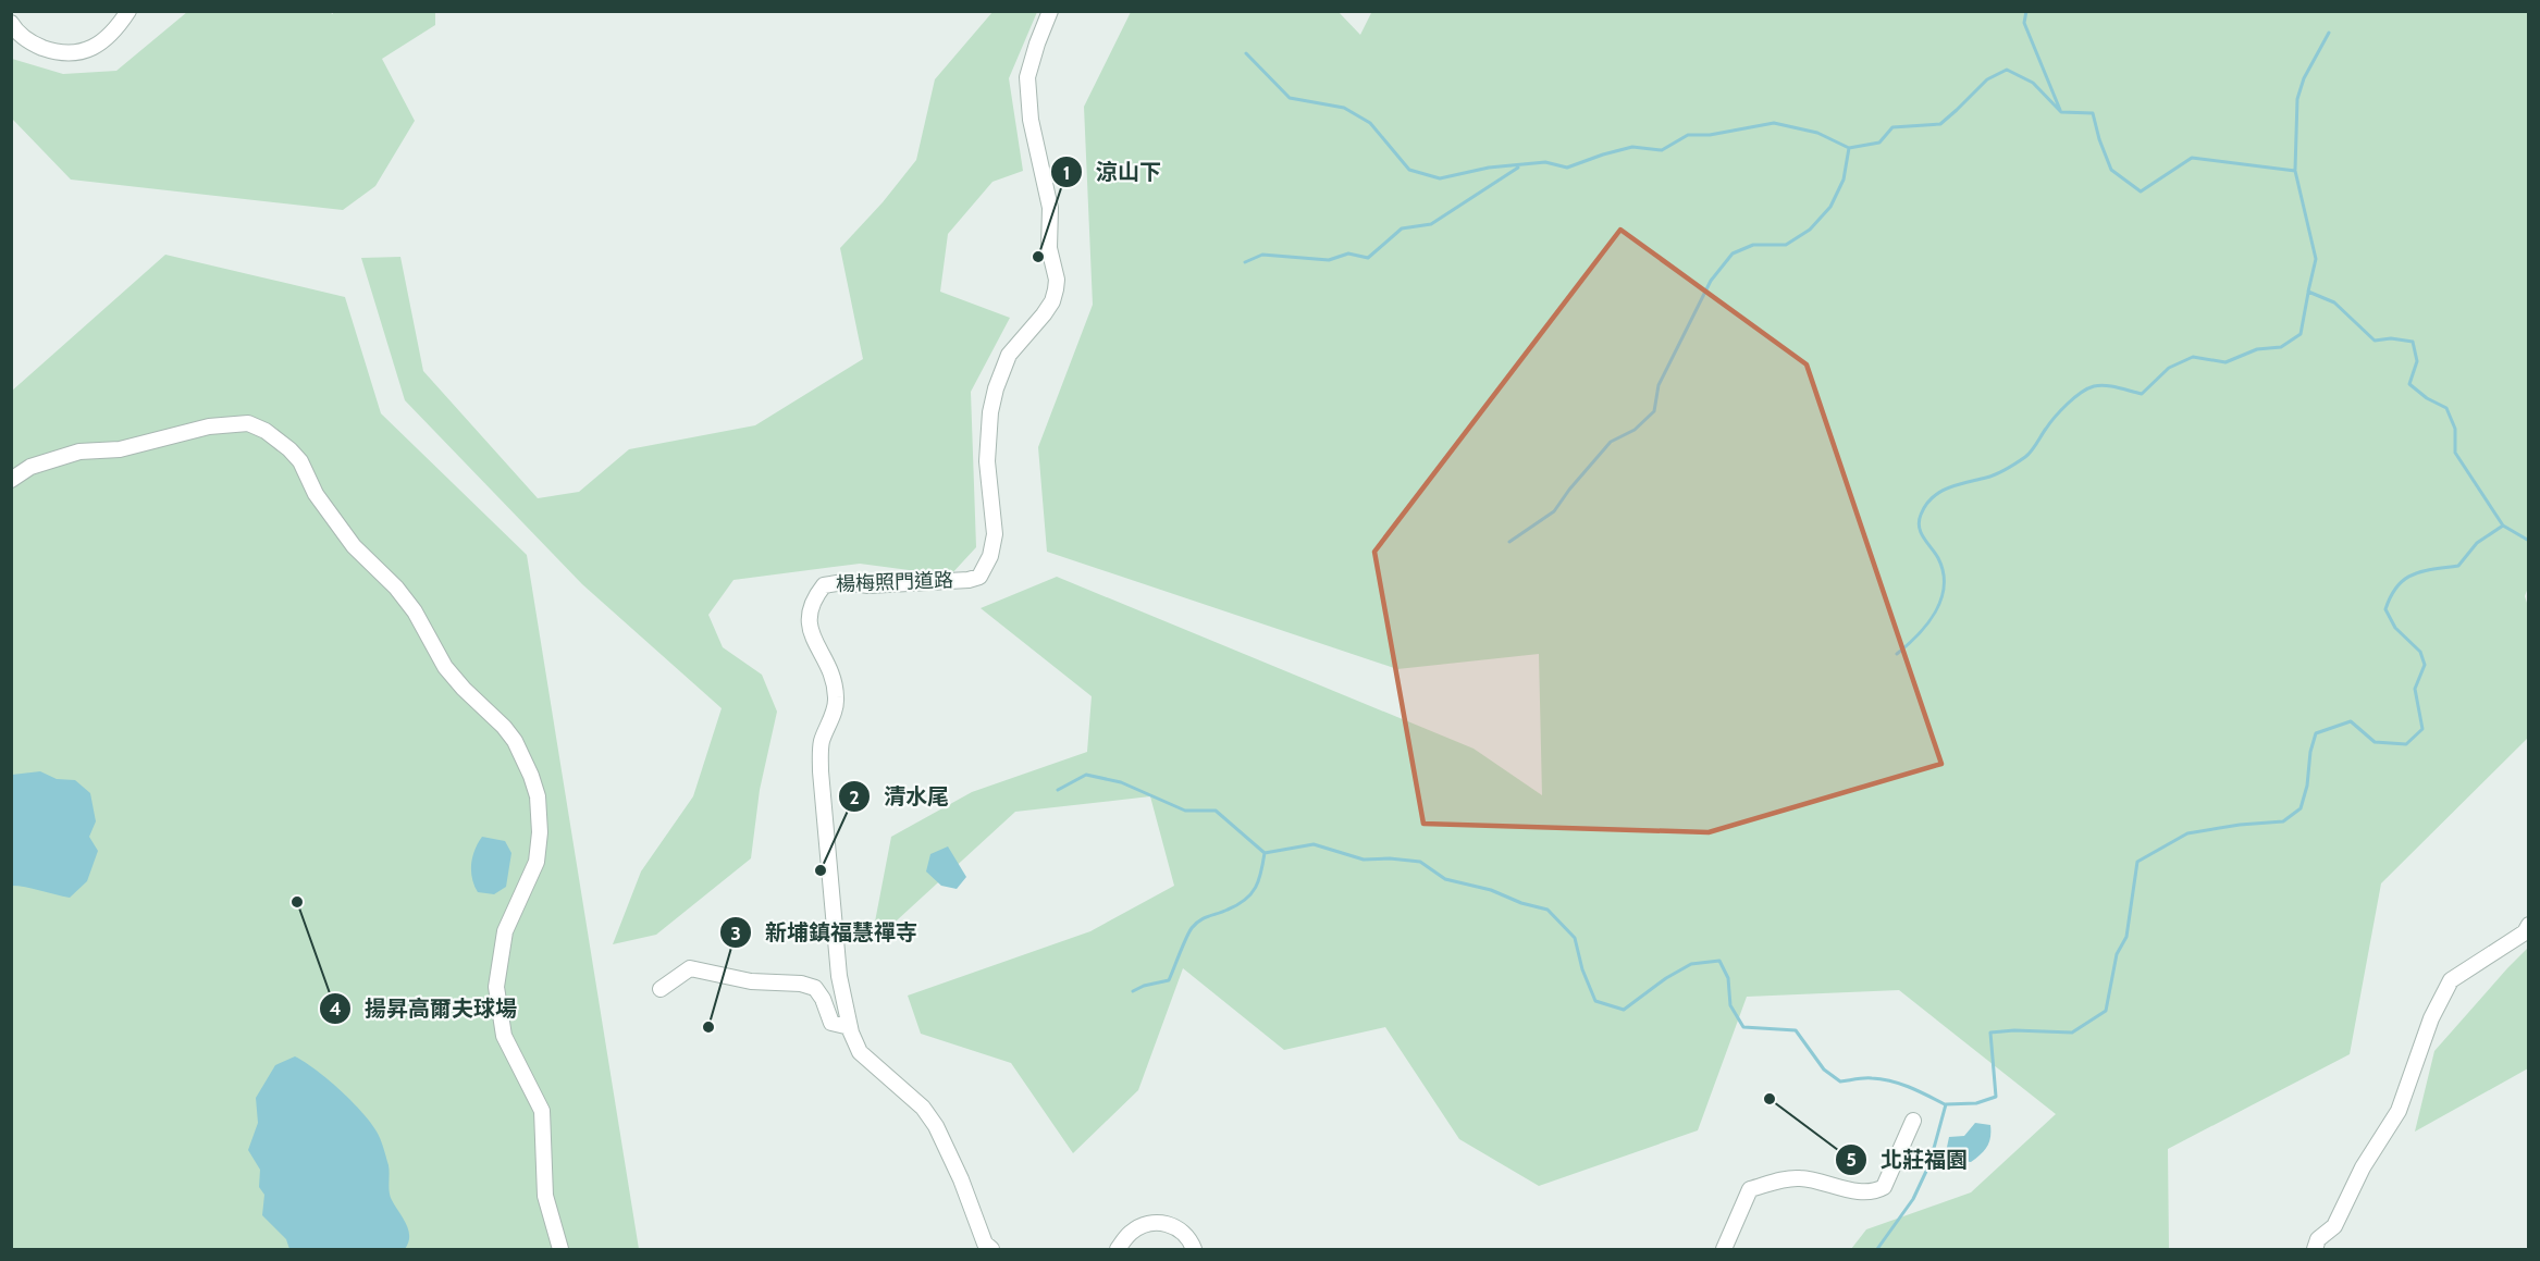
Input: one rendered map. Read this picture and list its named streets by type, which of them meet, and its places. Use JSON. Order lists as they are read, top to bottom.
{
  "streets": {
    "street": ["楊梅照門道路"]
  },
  "places": [
    "涼山下",
    "清水尾",
    "揚昇高爾夫球場",
    "新埔鎮福慧禪寺",
    "北莊福園"
  ]
}
